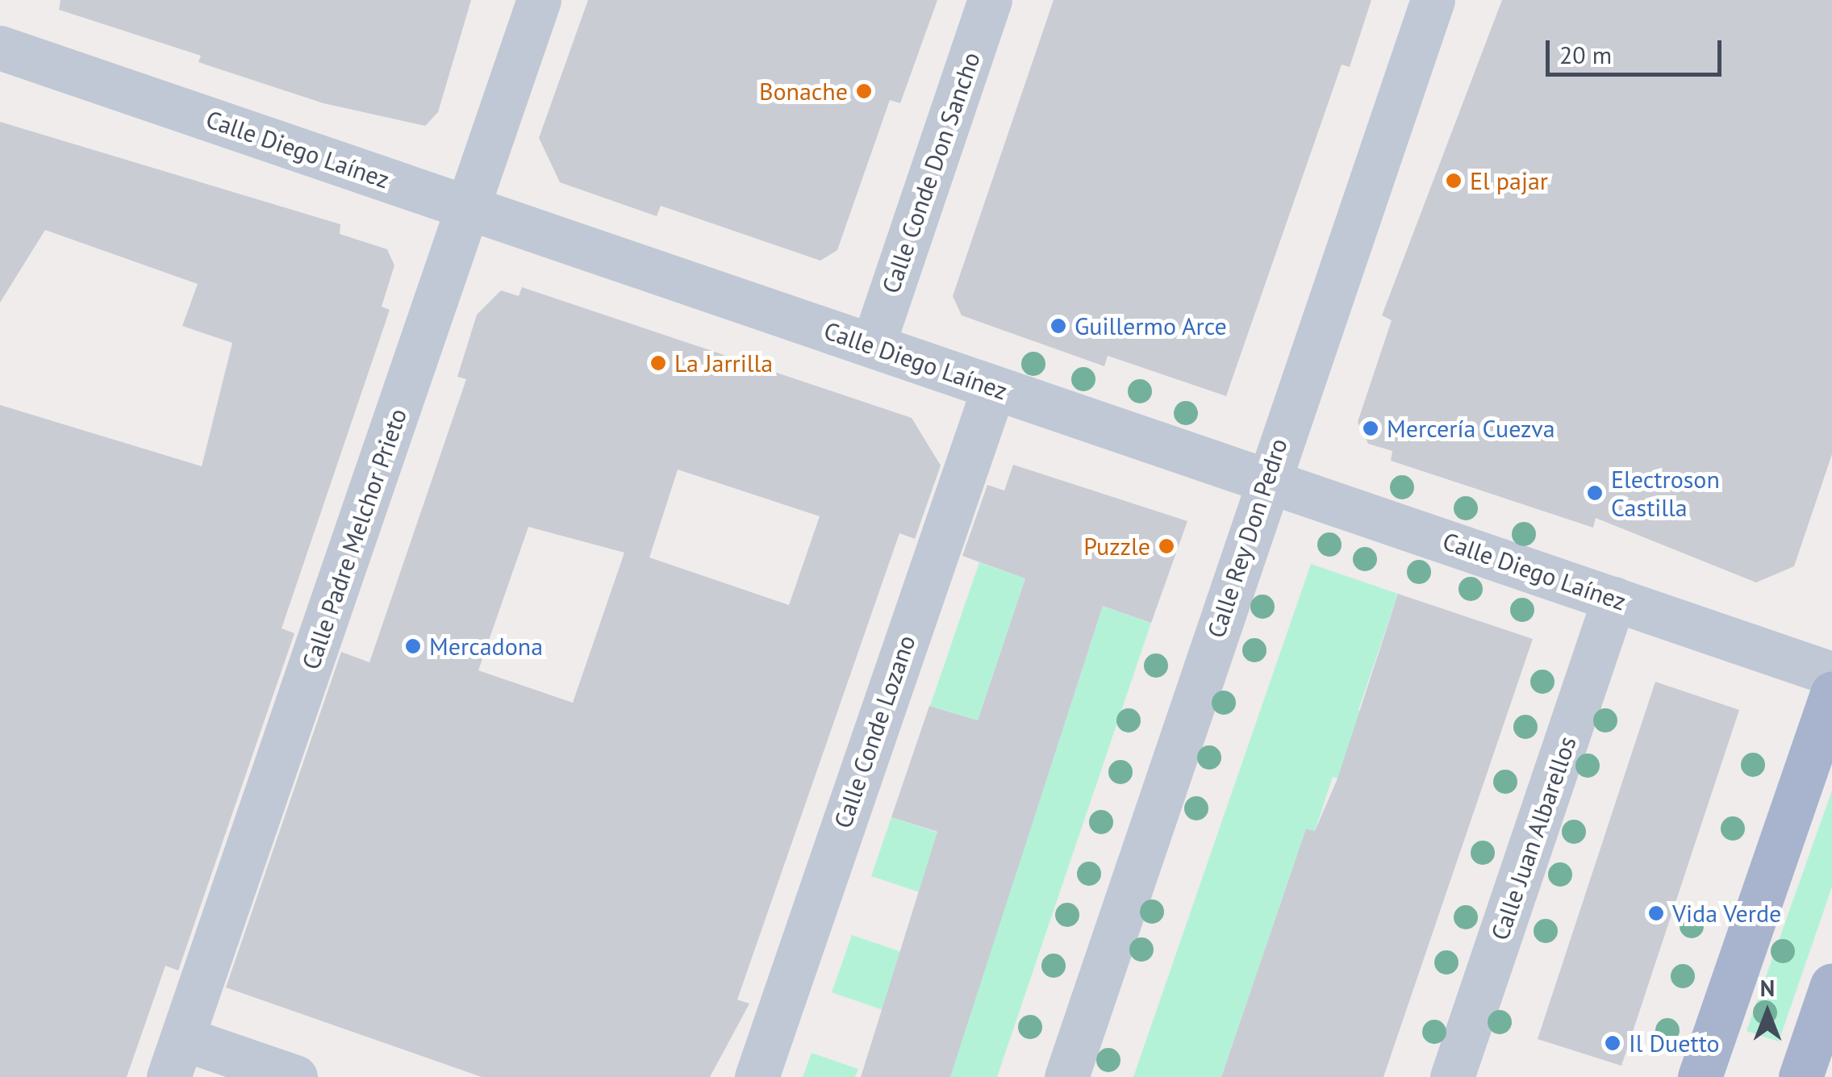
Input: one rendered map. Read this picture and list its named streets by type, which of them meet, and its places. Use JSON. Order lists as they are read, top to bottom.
{
  "streets": {
    "street": [
      "Calle Diego Laínez",
      "Calle Conde Don Sancho",
      "Calle Rey Don Pedro",
      "Calle Padre Melchor Prieto",
      "Calle Conde Lozano",
      "Calle Juan Albarellos"
    ]
  },
  "crossings": [
    ["Calle Diego Laínez", "Calle Conde Don Sancho"],
    ["Calle Diego Laínez", "Calle Rey Don Pedro"],
    ["Calle Diego Laínez", "Calle Padre Melchor Prieto"],
    ["Calle Diego Laínez", "Calle Conde Lozano"],
    ["Calle Diego Laínez", "Calle Juan Albarellos"]
  ],
  "places": [
    "Bonache",
    "El pajar",
    "Guillermo Arce",
    "La Jarrilla",
    "Mercería Cuezva",
    "Electroson Castilla",
    "Puzzle",
    "Mercadona",
    "Vida Verde",
    "Il Duetto"
  ],
  "scale_bar": "20 m",
  "north": "top"
}
